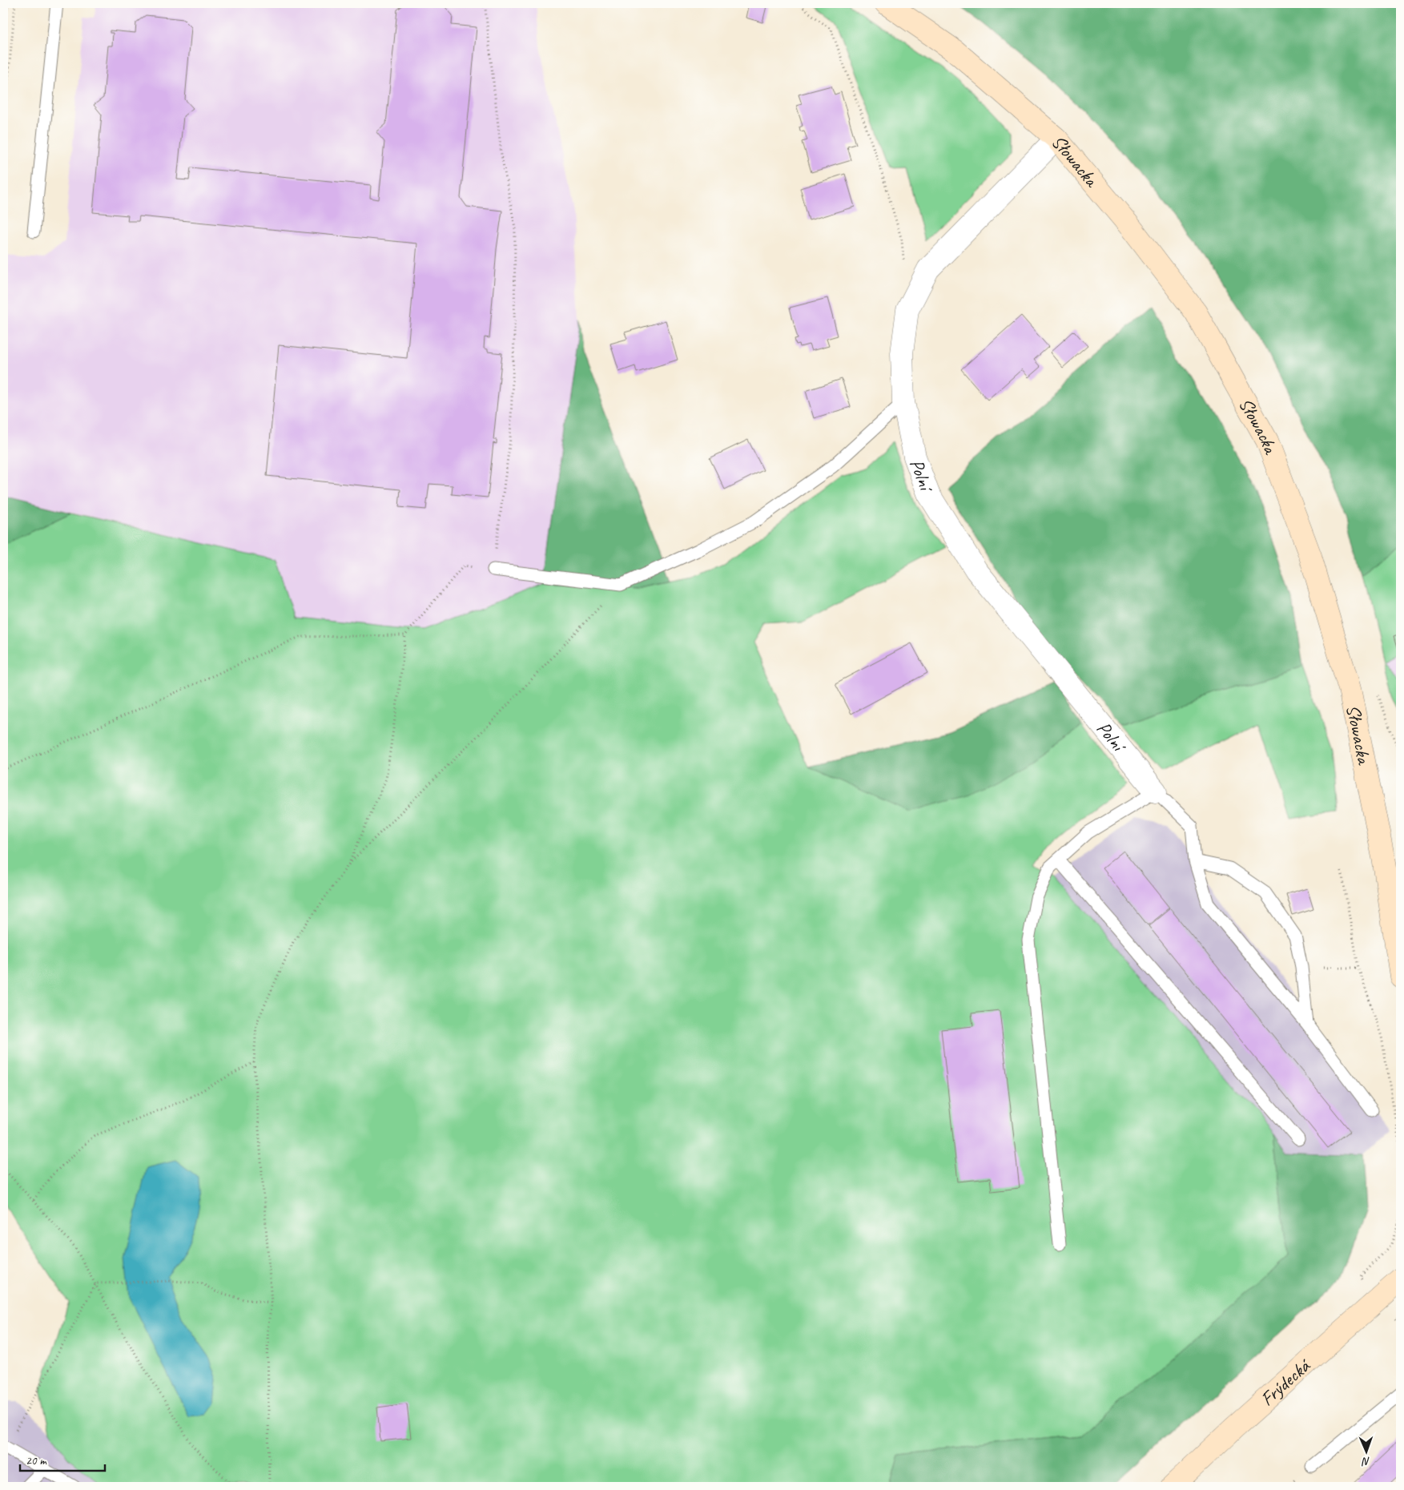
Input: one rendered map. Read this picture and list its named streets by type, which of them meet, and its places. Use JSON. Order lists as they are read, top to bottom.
{
  "streets": {
    "street": ["Słowacka", "Polní", "Frýdecká"]
  },
  "crossings": [
    ["Słowacka", "Polní"]
  ],
  "scale_bar": "20 m",
  "north": "bottom"
}
